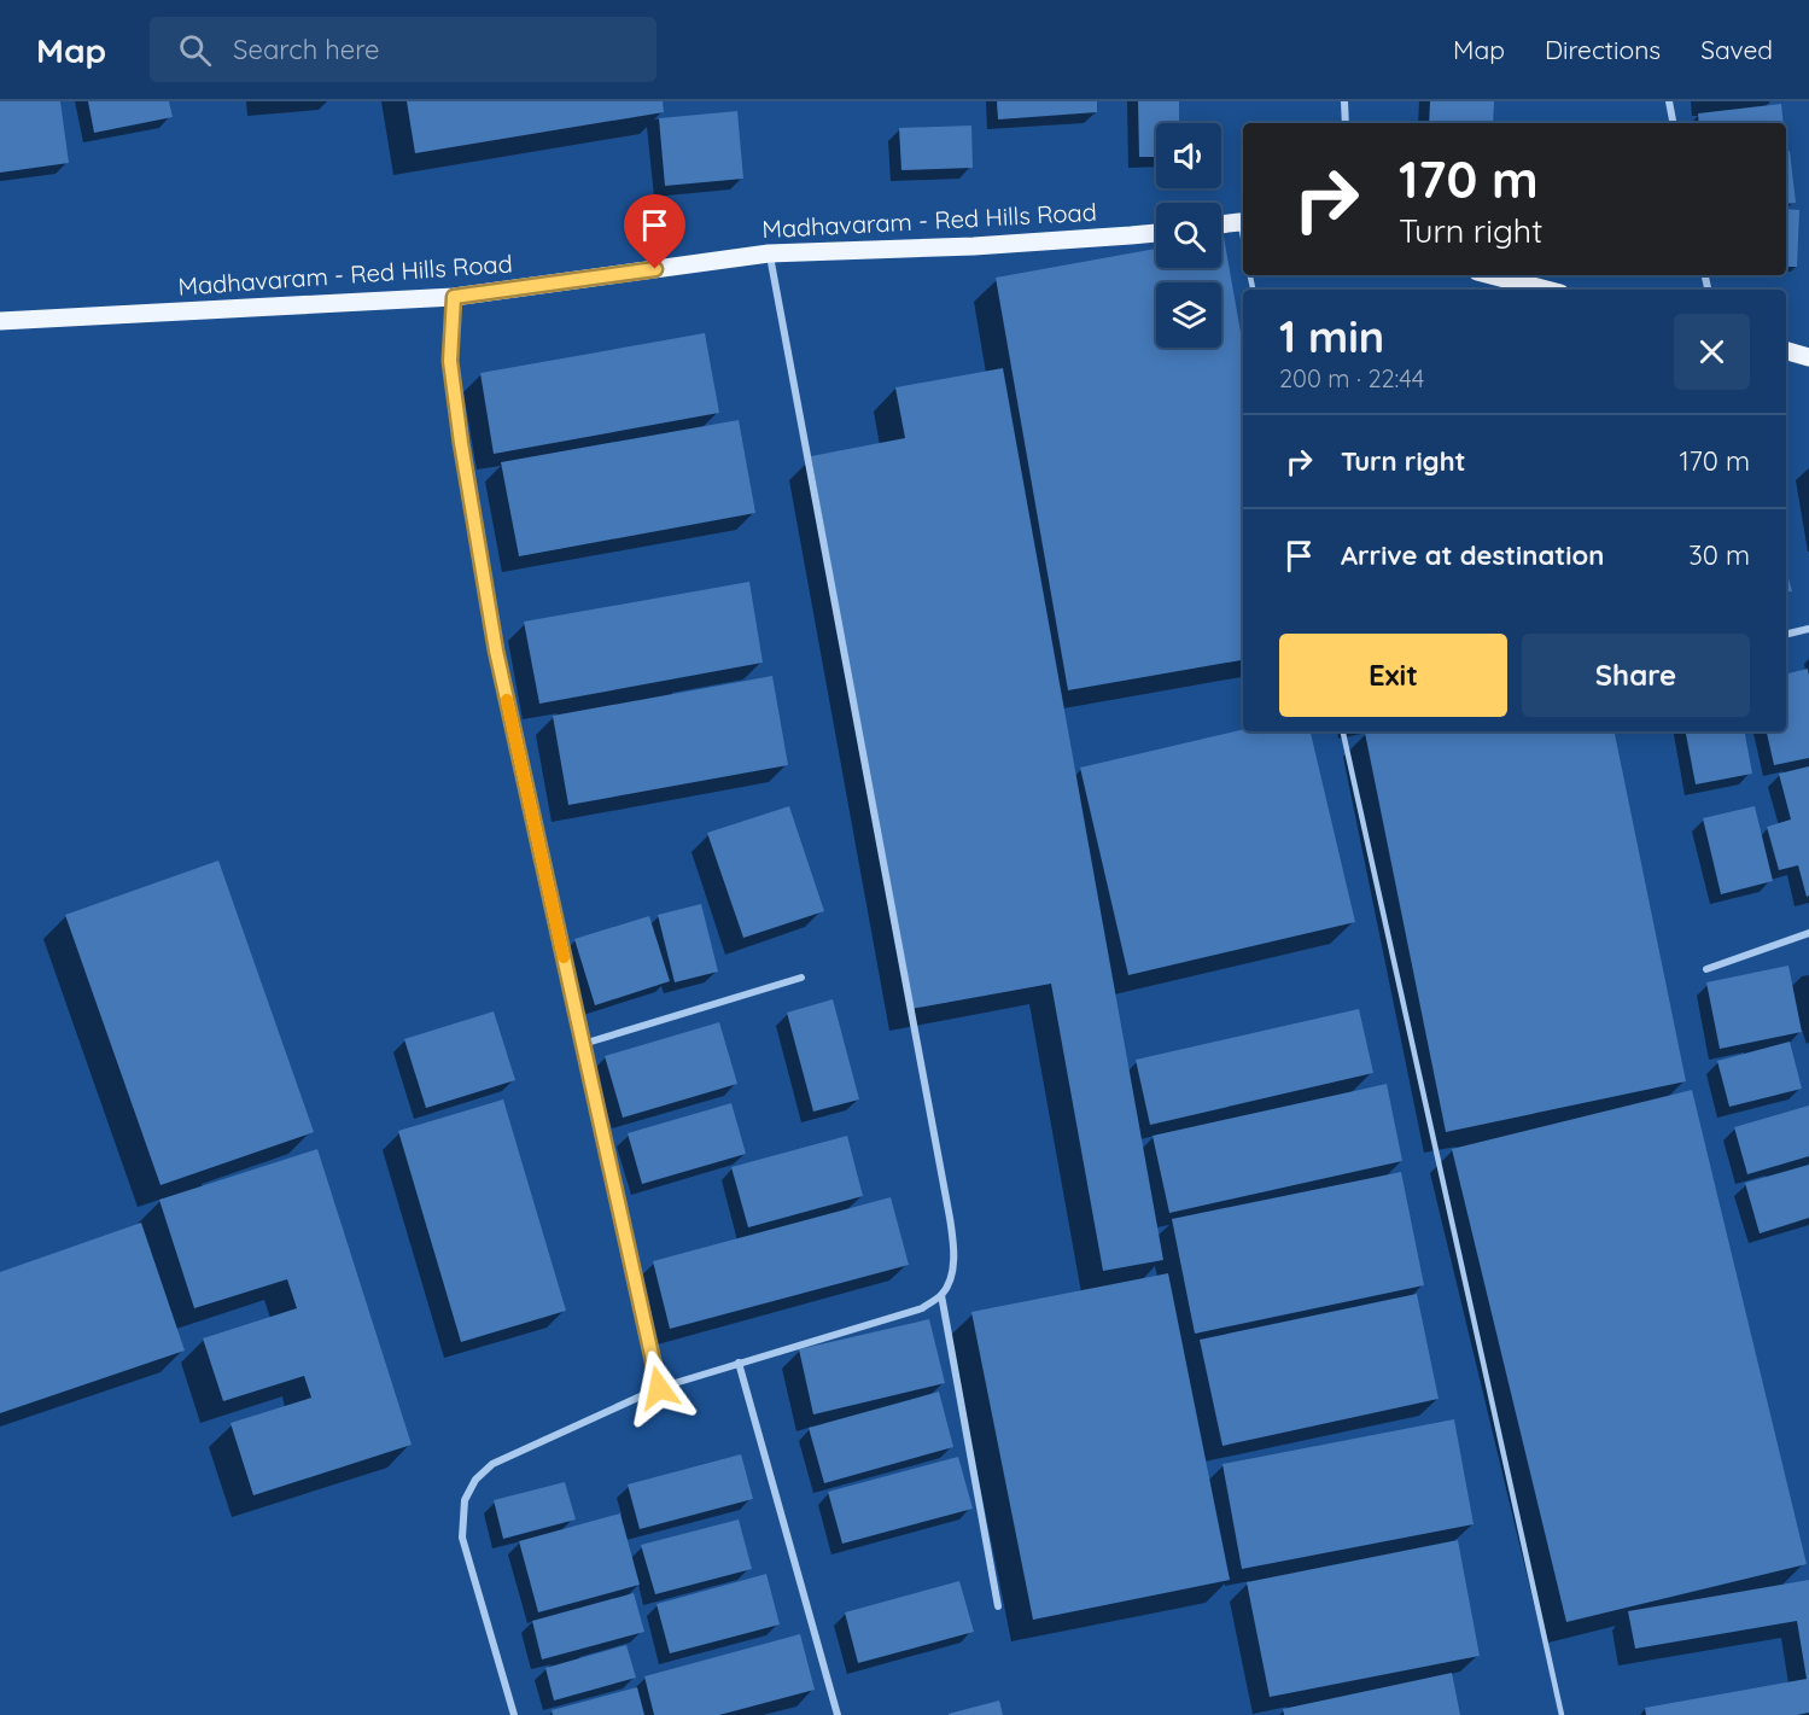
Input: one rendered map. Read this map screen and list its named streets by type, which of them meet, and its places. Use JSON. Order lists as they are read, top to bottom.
{
  "streets": {
    "main road": ["Madhavaram - Red Hills Road"]
  },
  "page": {
    "header": "Map",
    "search": "Search here",
    "nav": ["Map", "Directions", "Saved"],
    "turn": ["170 m", "Turn right"],
    "heading": ["1 min", "200 m · 22:44"],
    "list": [
      {
        "name": "Turn right",
        "value": "170 m"
      },
      {
        "name": "Arrive at destination",
        "value": "30 m"
      }
    ],
    "buttons": ["Exit", "Share"]
  }
}
